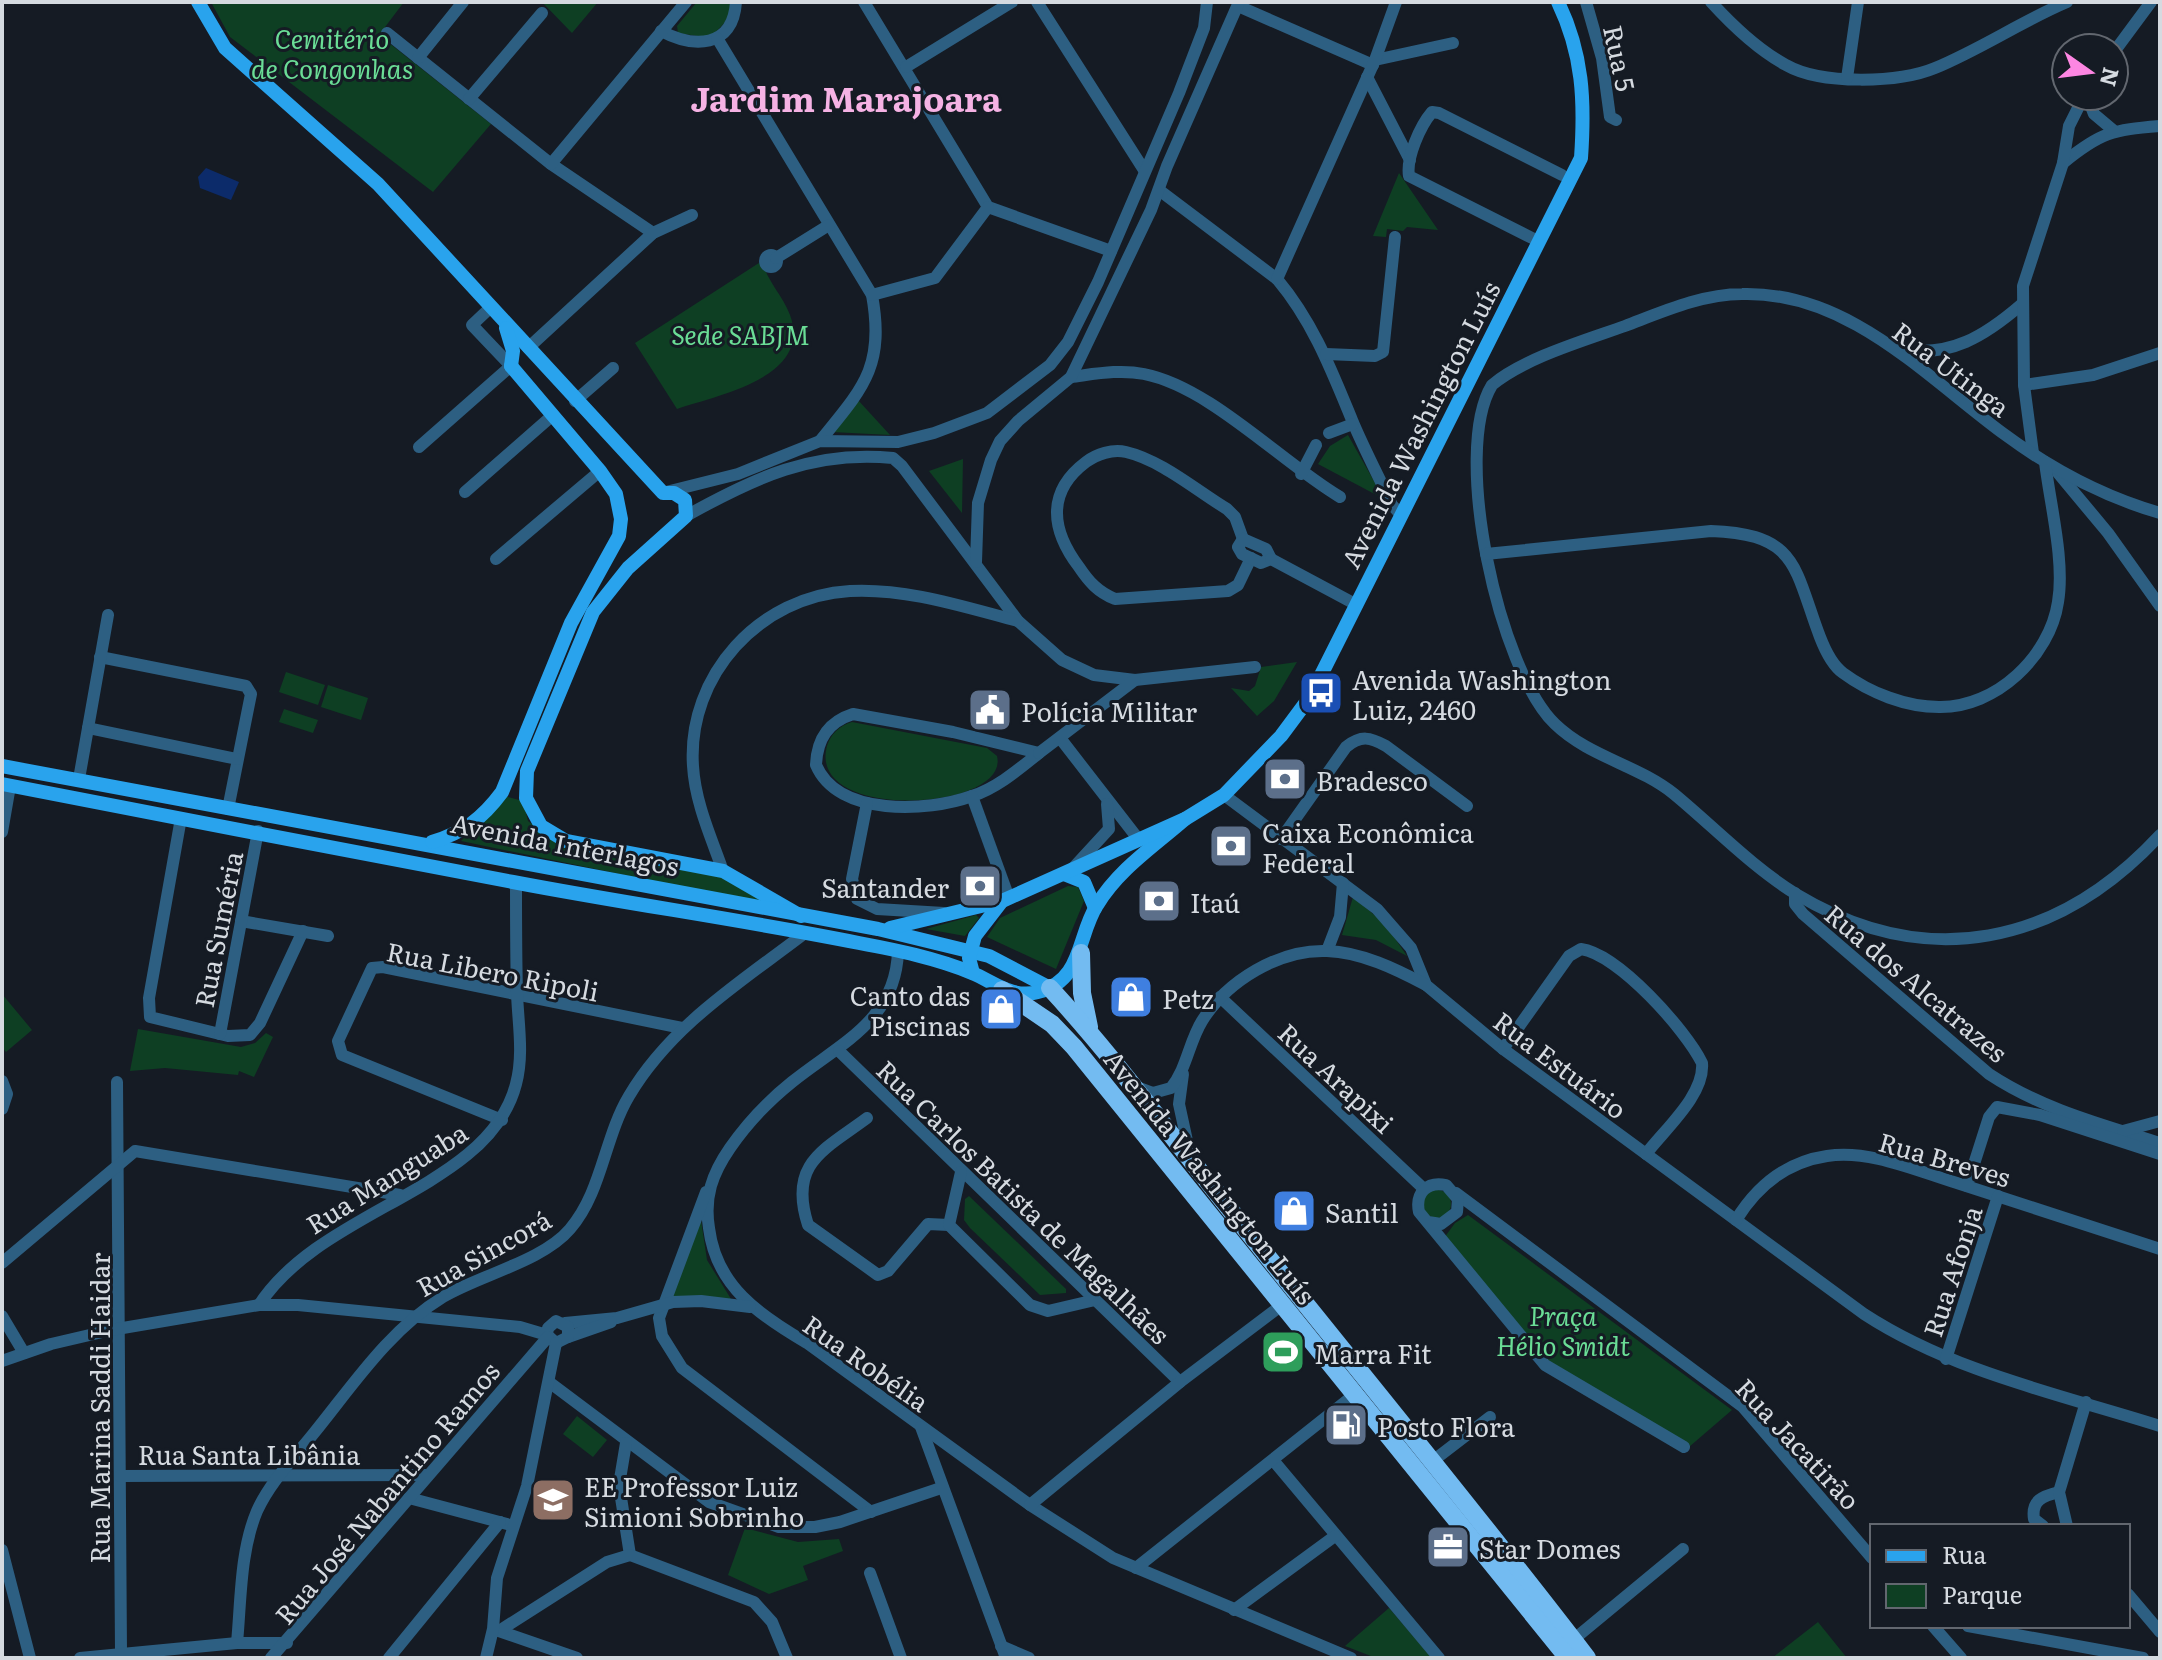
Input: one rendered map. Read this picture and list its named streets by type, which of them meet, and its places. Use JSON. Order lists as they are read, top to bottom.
{
  "streets": {
    "highway": ["Avenida Washington Luís", "Avenida Interlagos"],
    "street": [
      "Rua 5",
      "Rua Utinga",
      "Rua Suméria",
      "Rua Libero Ripoli",
      "Rua dos Alcatrazes",
      "Rua Estuário",
      "Rua Arapixi",
      "Rua Breves",
      "Rua Manguaba",
      "Rua Carlos Batista de Magalhães",
      "Rua Sincorá",
      "Rua Afonja",
      "Rua Robélia",
      "Rua Marina Saddi Haidar",
      "Rua Jacatirão",
      "Rua Santa Libânia",
      "Rua José Nabantino Ramos"
    ]
  },
  "crossings": [
    ["Rua Utinga", "Rua dos Alcatrazes"],
    ["Avenida Washington Luís", "Avenida Interlagos"],
    ["Avenida Washington Luís", "Rua Estuário"],
    ["Avenida Interlagos", "Rua Suméria"],
    ["Avenida Interlagos", "Rua Manguaba"],
    ["Avenida Interlagos", "Rua Sincorá"],
    ["Rua Libero Ripoli", "Rua Manguaba"],
    ["Rua Libero Ripoli", "Rua Sincorá"],
    ["Rua Estuário", "Rua Breves"],
    ["Rua Estuário", "Rua Afonja"],
    ["Rua Arapixi", "Rua Jacatirão"],
    ["Rua Breves", "Rua Afonja"],
    ["Rua Sincorá", "Rua Santa Libânia"],
    ["Rua Marina Saddi Haidar", "Rua Santa Libânia"],
    ["Rua Santa Libânia", "Rua José Nabantino Ramos"]
  ],
  "districts": ["Jardim Marajoara"],
  "parks": ["Cemitério de Congonhas", "Sede SABJM", "Praça Hélio Smidt"],
  "places": {
    "bus stop": ["Avenida Washington Luiz, 2460"],
    "public building": ["Polícia Militar"],
    "bank": [
      "Bradesco",
      "Caixa Econômica Federal",
      "Santander",
      "Itaú"
    ],
    "shop": ["Petz", "Canto das Piscinas", "Santil"],
    "sports": ["Marra Fit"],
    "fuel station": ["Posto Flora"],
    "school or university": ["EE Professor Luiz Simioni Sobrinho"],
    "office": ["Star Domes"]
  },
  "legend": ["Rua", "Parque"],
  "north": "right"
}
